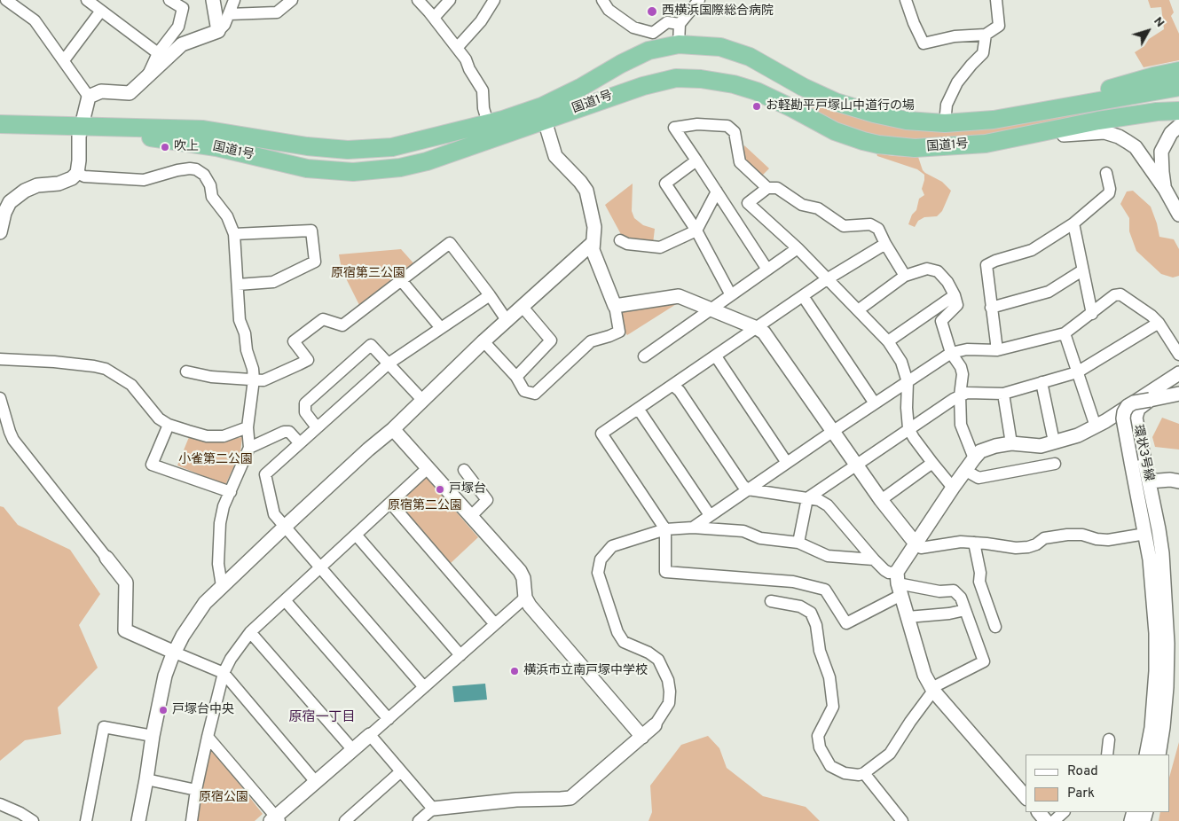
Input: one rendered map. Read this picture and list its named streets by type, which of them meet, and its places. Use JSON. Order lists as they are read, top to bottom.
{
  "streets": {
    "highway": ["国道1号"],
    "street": ["環状3号線"]
  },
  "districts": ["原宿一丁目"],
  "parks": [
    "原宿第三公園",
    "小雀第二公園",
    "原宿第二公園",
    "原宿公園"
  ],
  "places": [
    "西横浜国際総合病院",
    "お軽勘平戸塚山中道行の場",
    "吹上",
    "戸塚台",
    "横浜市立南戸塚中学校",
    "戸塚台中央"
  ],
  "legend": ["Road", "Park"],
  "north": "top right"
}
